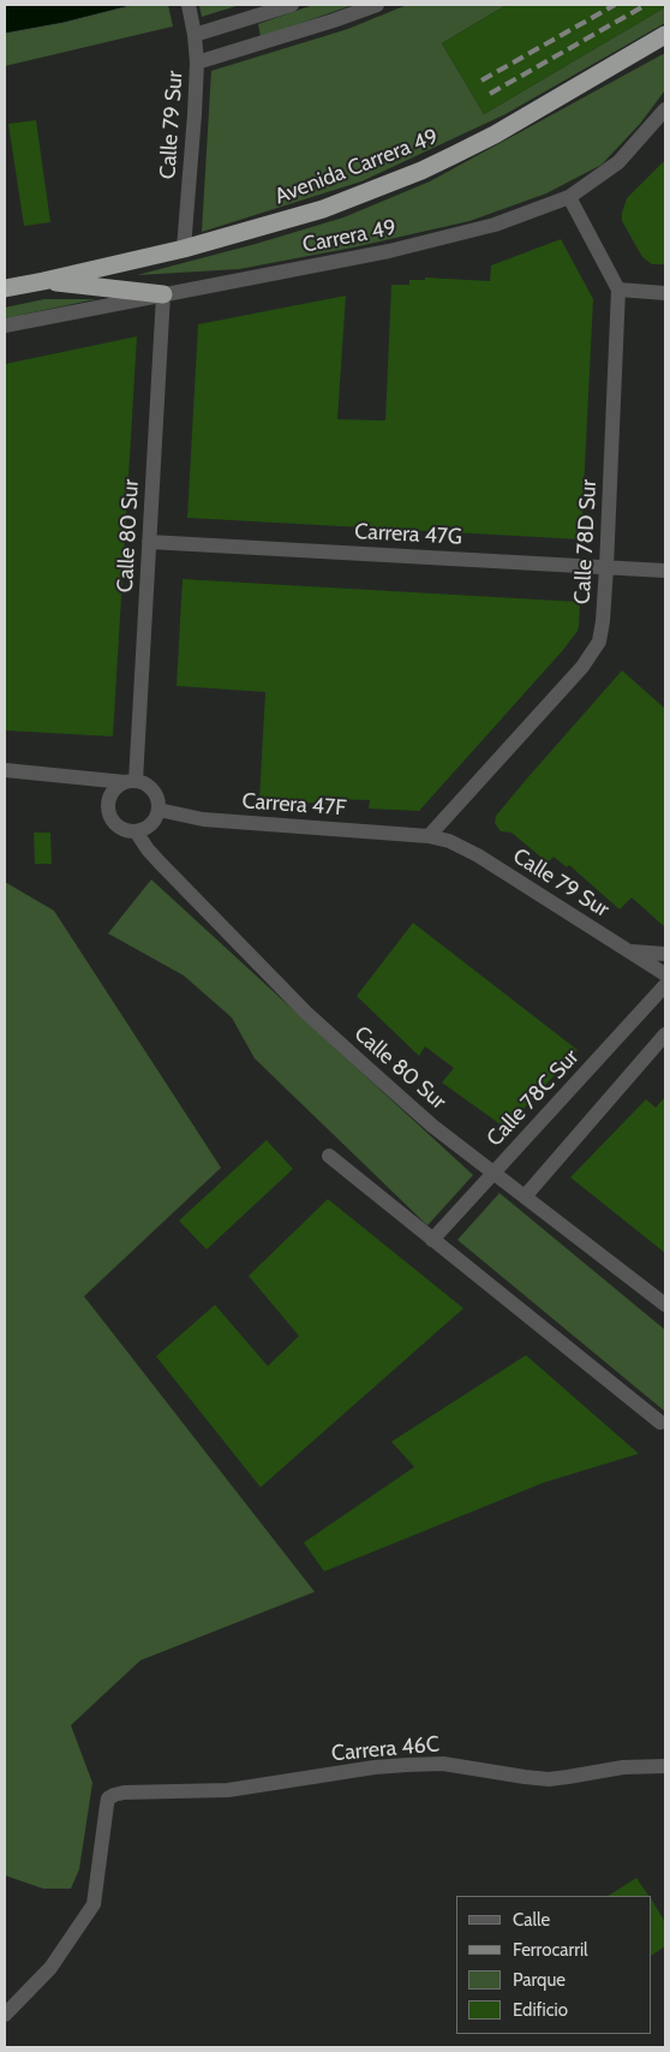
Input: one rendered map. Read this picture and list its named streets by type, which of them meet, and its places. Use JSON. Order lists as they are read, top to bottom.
{
  "streets": {
    "highway": ["Avenida Carrera 49"],
    "street": [
      "Calle 79 Sur",
      "Carrera 49",
      "Carrera 47G",
      "Calle 80 Sur",
      "Calle 78D Sur",
      "Carrera 47F",
      "Calle 78C Sur",
      "Carrera 46C"
    ]
  },
  "crossings": [
    ["Calle 79 Sur", "Avenida Carrera 49"],
    ["Calle 79 Sur", "Calle 78D Sur"],
    ["Calle 79 Sur", "Carrera 47F"],
    ["Carrera 49", "Calle 80 Sur"],
    ["Carrera 47G", "Calle 80 Sur"],
    ["Carrera 47G", "Calle 78D Sur"],
    ["Calle 80 Sur", "Carrera 47F"],
    ["Calle 80 Sur", "Calle 78C Sur"],
    ["Calle 78D Sur", "Carrera 47F"]
  ],
  "legend": [
    "Calle",
    "Ferrocarril",
    "Parque",
    "Edificio"
  ]
}
